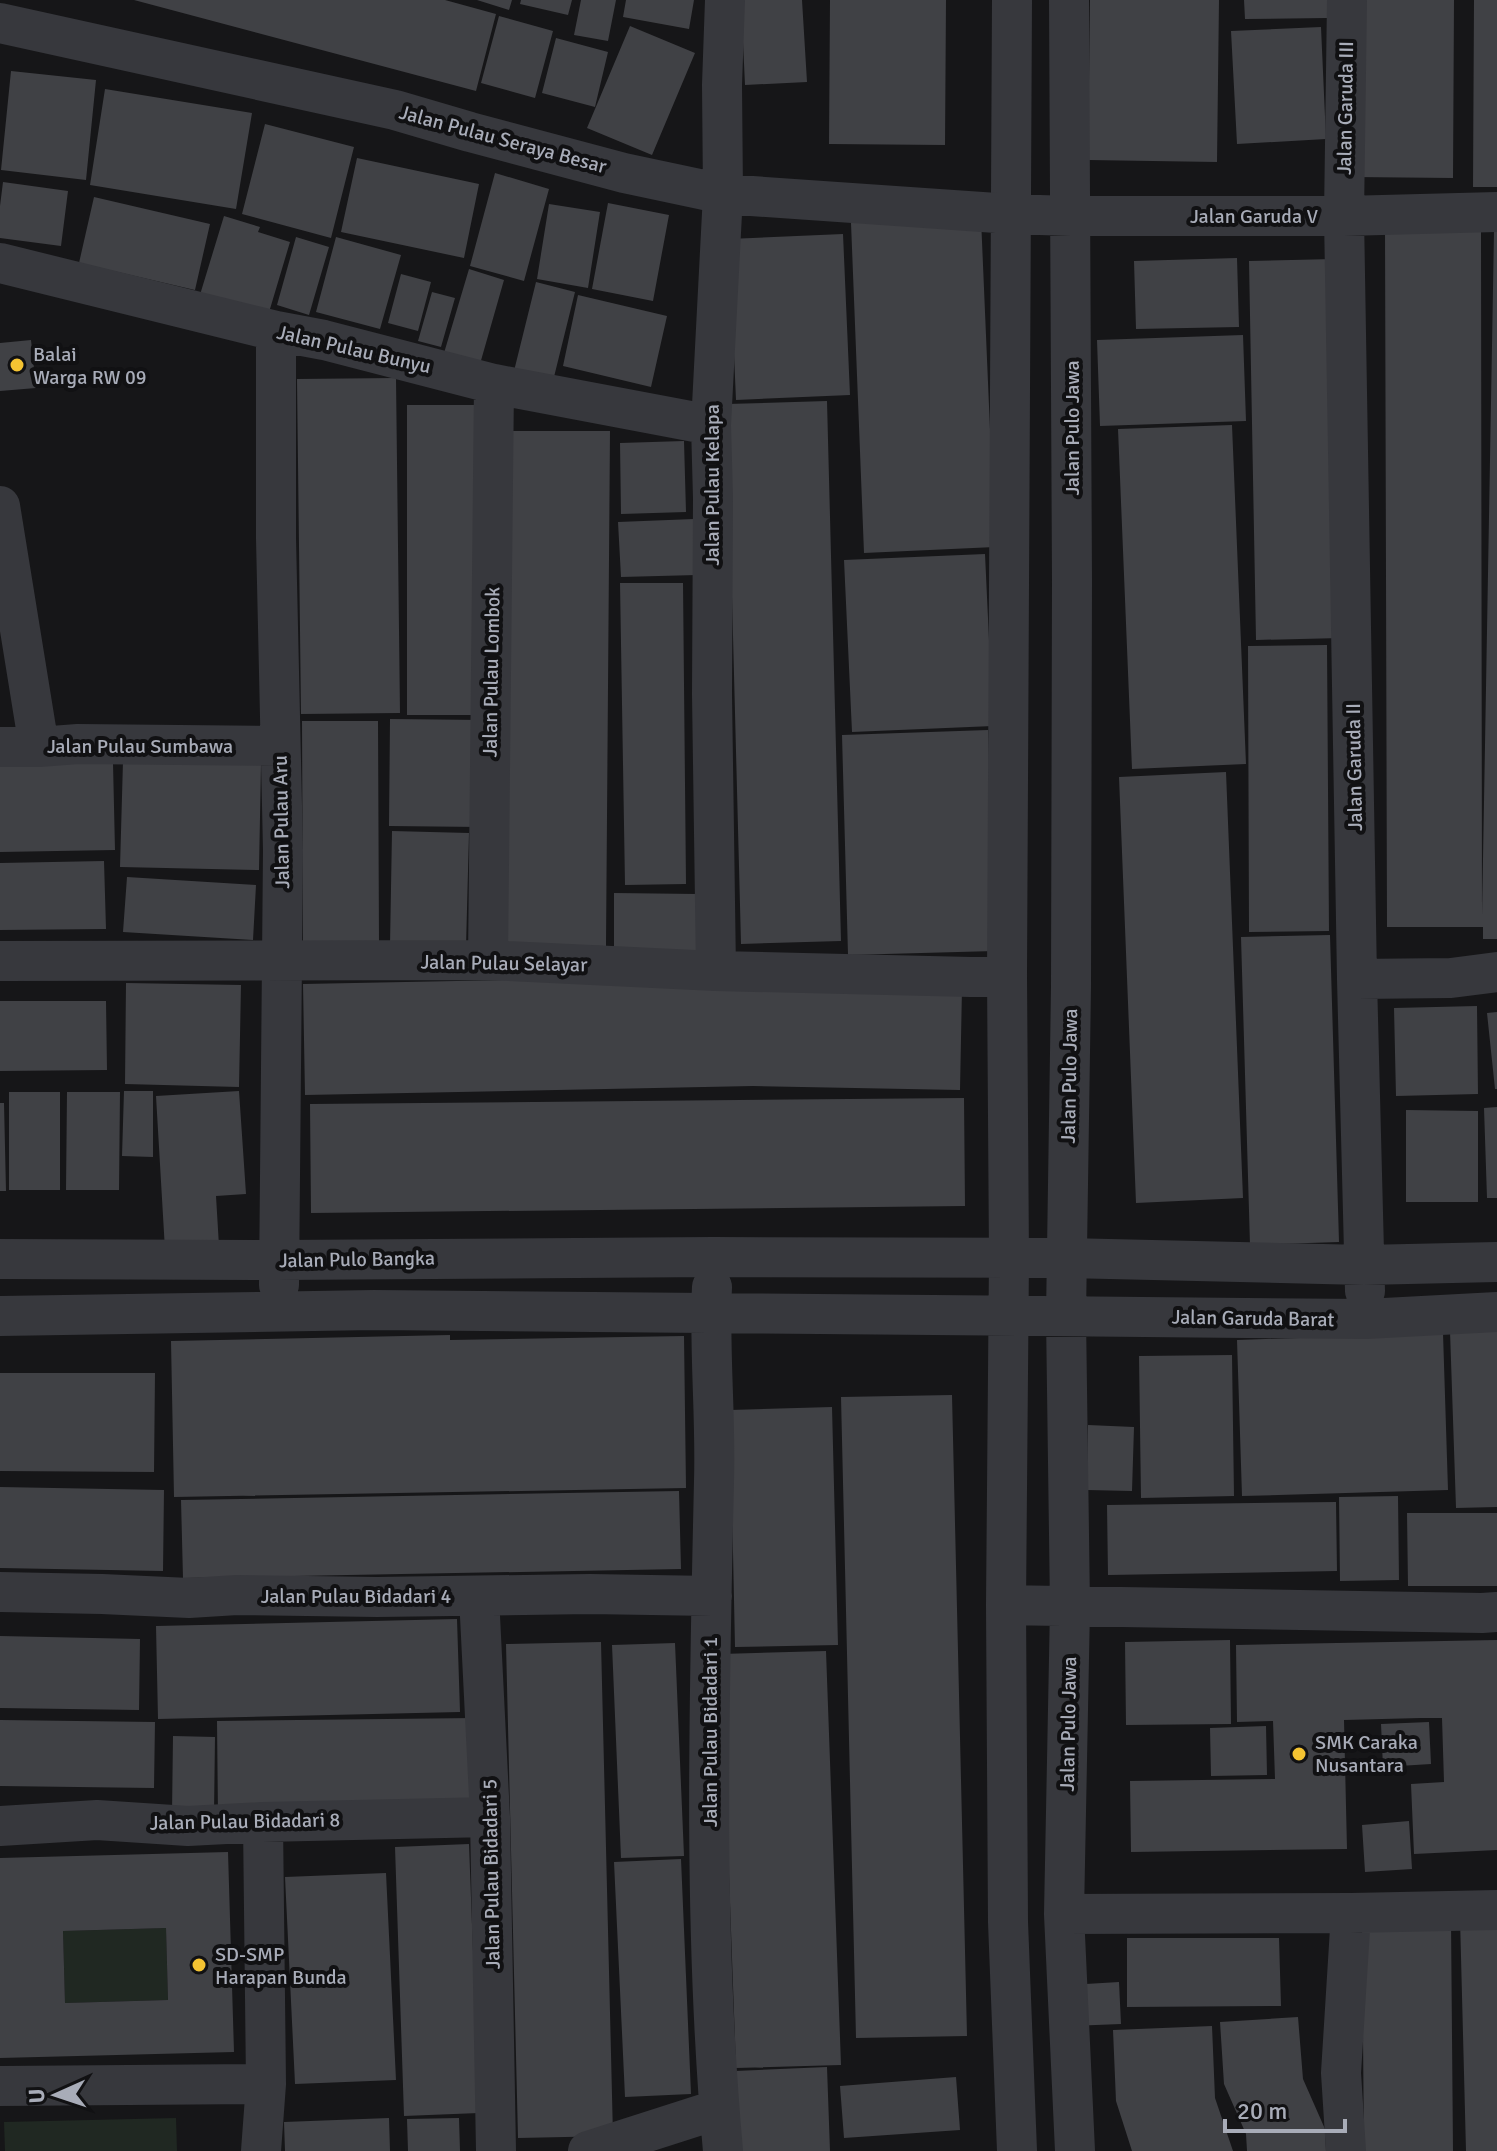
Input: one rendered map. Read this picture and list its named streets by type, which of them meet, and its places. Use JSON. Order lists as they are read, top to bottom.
{
  "streets": {
    "street": [
      "Jalan Garuda III",
      "Jalan Pulau Seraya Besar",
      "Jalan Garuda V",
      "Jalan Pulau Bunyu",
      "Jalan Pulo Jawa",
      "Jalan Pulau Kelapa",
      "Jalan Pulau Lombok",
      "Jalan Pulau Sumbawa",
      "Jalan Garuda II",
      "Jalan Pulau Aru",
      "Jalan Pulau Selayar",
      "Jalan Pulo Bangka",
      "Jalan Garuda Barat",
      "Jalan Pulau Bidadari 4",
      "Jalan Pulau Bidadari 1",
      "Jalan Pulau Bidadari 8",
      "Jalan Pulau Bidadari 5"
    ]
  },
  "crossings": [
    ["Jalan Garuda III", "Jalan Garuda V"],
    ["Jalan Garuda III", "Jalan Garuda II"],
    ["Jalan Pulau Seraya Besar", "Jalan Garuda V"],
    ["Jalan Pulau Seraya Besar", "Jalan Pulau Kelapa"],
    ["Jalan Garuda V", "Jalan Pulo Jawa"],
    ["Jalan Garuda V", "Jalan Garuda II"],
    ["Jalan Pulau Bunyu", "Jalan Pulau Kelapa"],
    ["Jalan Pulau Bunyu", "Jalan Pulau Lombok"],
    ["Jalan Pulau Bunyu", "Jalan Pulau Aru"],
    ["Jalan Pulo Jawa", "Jalan Garuda Barat"],
    ["Jalan Pulau Kelapa", "Jalan Pulau Selayar"],
    ["Jalan Pulau Lombok", "Jalan Pulau Selayar"],
    ["Jalan Pulau Sumbawa", "Jalan Pulau Aru"],
    ["Jalan Garuda II", "Jalan Garuda Barat"],
    ["Jalan Pulau Aru", "Jalan Pulau Selayar"],
    ["Jalan Pulau Aru", "Jalan Pulo Bangka"],
    ["Jalan Pulau Bidadari 4", "Jalan Pulau Bidadari 1"],
    ["Jalan Pulau Bidadari 4", "Jalan Pulau Bidadari 5"],
    ["Jalan Pulau Bidadari 8", "Jalan Pulau Bidadari 5"]
  ],
  "places": ["Balai Warga RW 09", "SMK Caraka Nusantara", "SD-SMP Harapan Bunda"],
  "scale_bar": "20 m",
  "north": "left"
}
